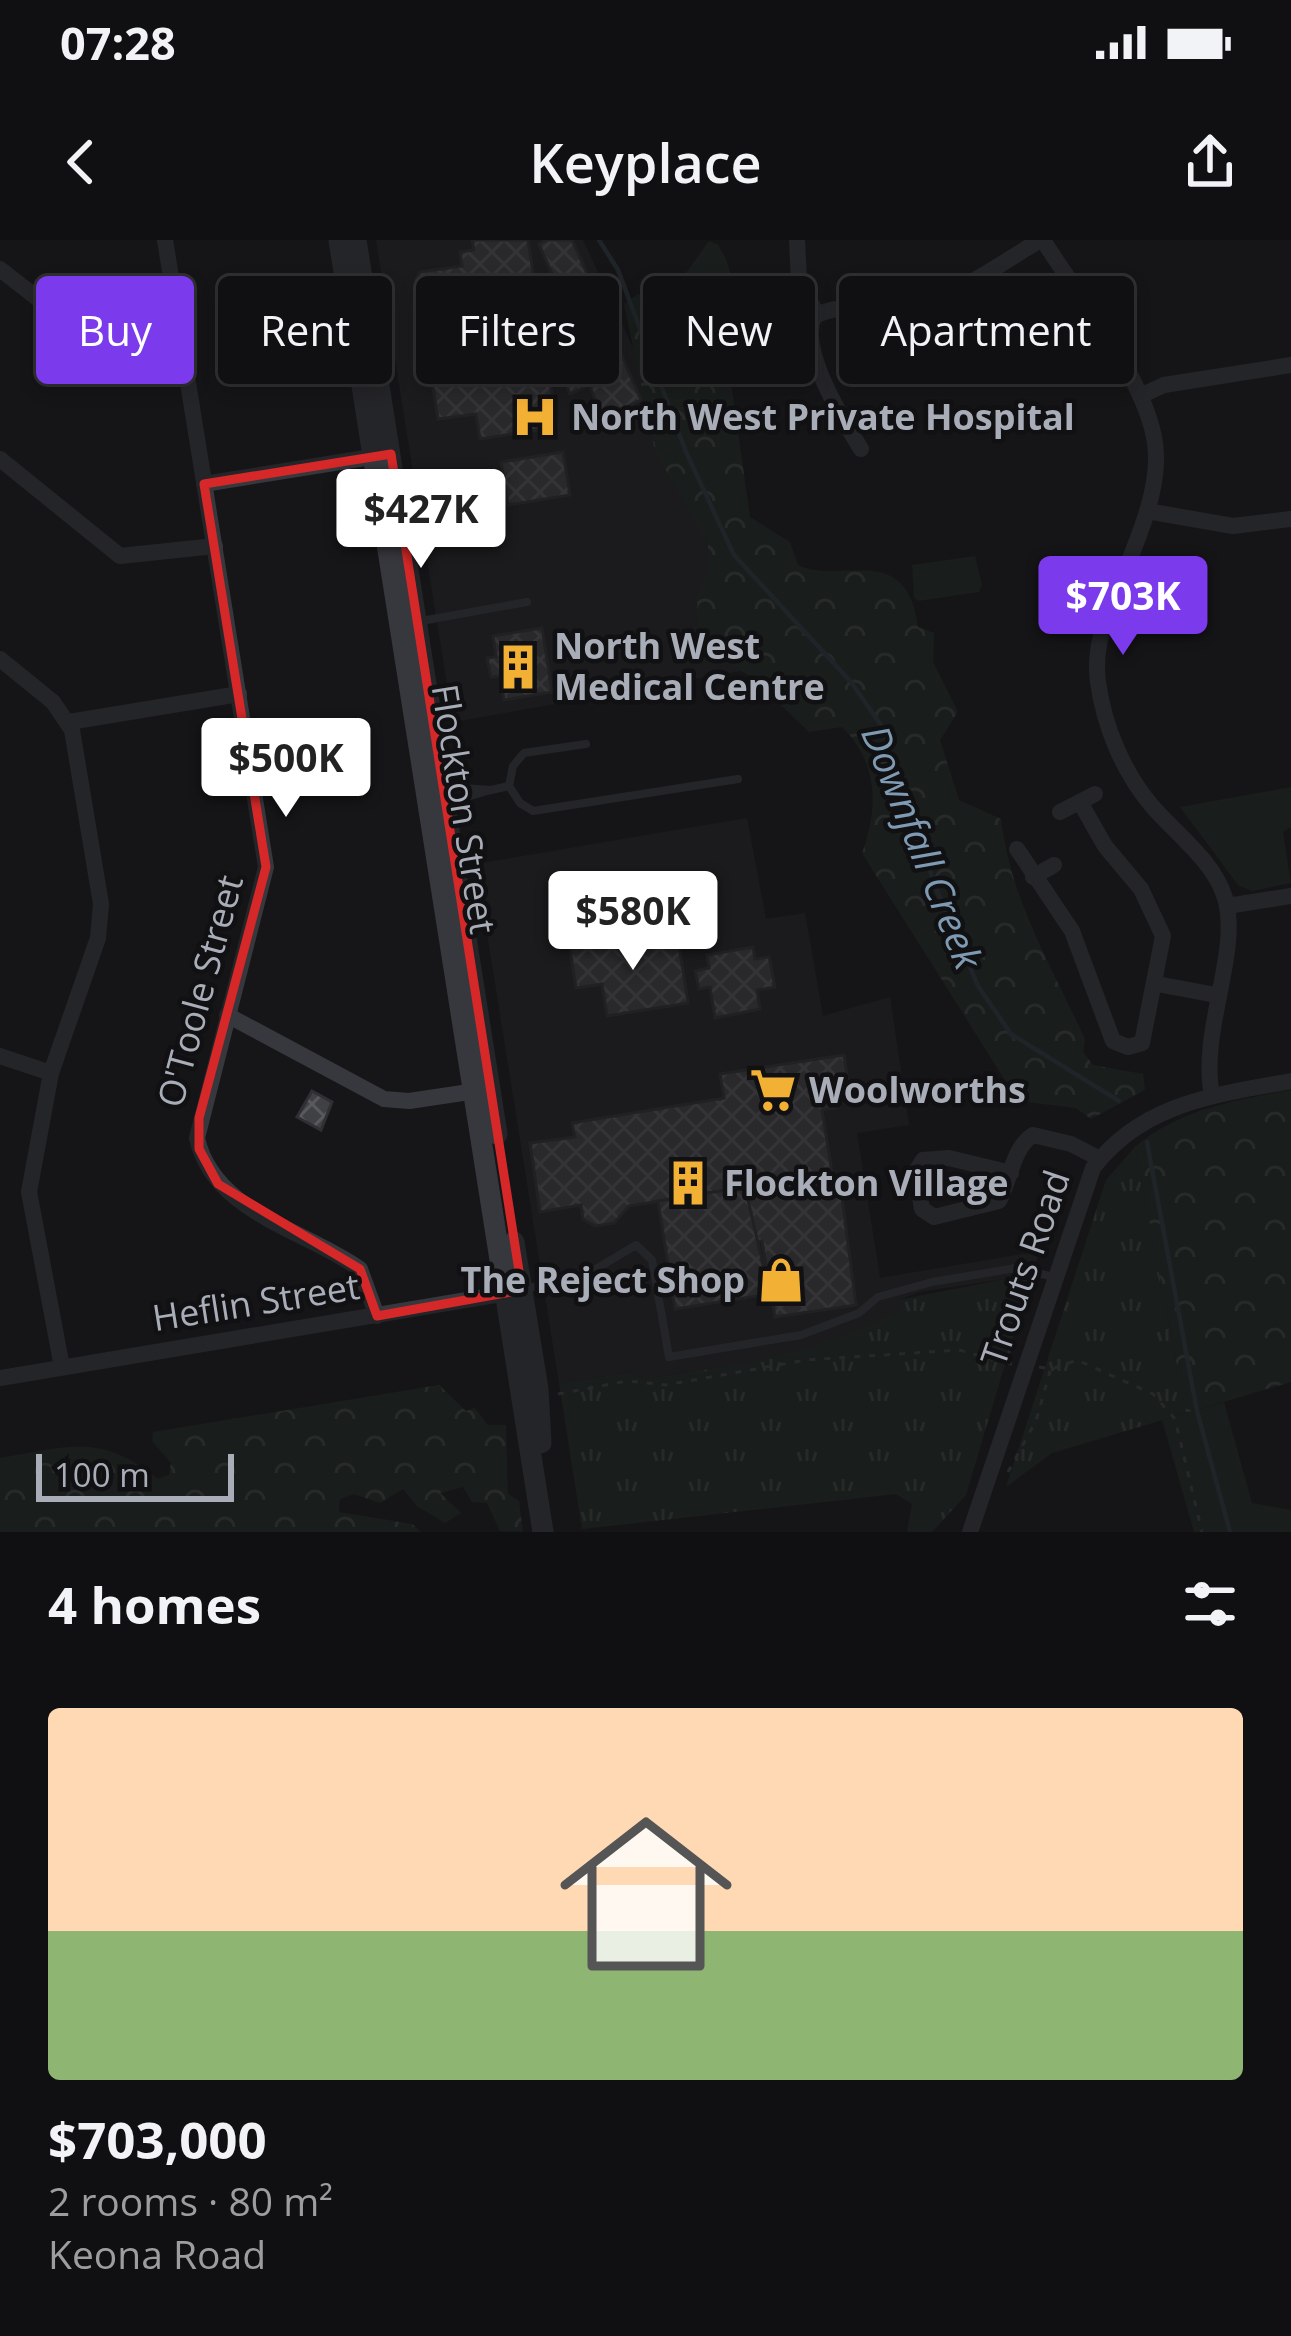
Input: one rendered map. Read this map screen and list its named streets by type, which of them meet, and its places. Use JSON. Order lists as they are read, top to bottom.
{
  "streets": {
    "street": [
      "Flockton Street",
      "O'Toole Street",
      "Trouts Road",
      "Heflin Street"
    ]
  },
  "crossings": [
    ["Flockton Street", "Heflin Street"],
    ["O'Toole Street", "Heflin Street"]
  ],
  "water": ["Downfall Creek"],
  "places": {
    "hospital": ["North West Private Hospital"],
    "building": ["North West Medical Centre", "Flockton Village"],
    "supermarket": ["Woolworths"],
    "shop": ["The Reject Shop"]
  },
  "scale_bar": "100 m",
  "page": {
    "status": "07:28",
    "header": "Keyplace",
    "chip": [
      "Buy",
      "Rent",
      "Filters",
      "New",
      "Apartment"
    ],
    "price": [
      "$427K",
      "$703K",
      "$500K",
      "$580K"
    ],
    "scale": "100 m",
    "heading": "4 homes",
    "list": [
      {
        "name": "$703,000",
        "note": "2 rooms · 80 m² · Keona Road"
      }
    ]
  }
}
